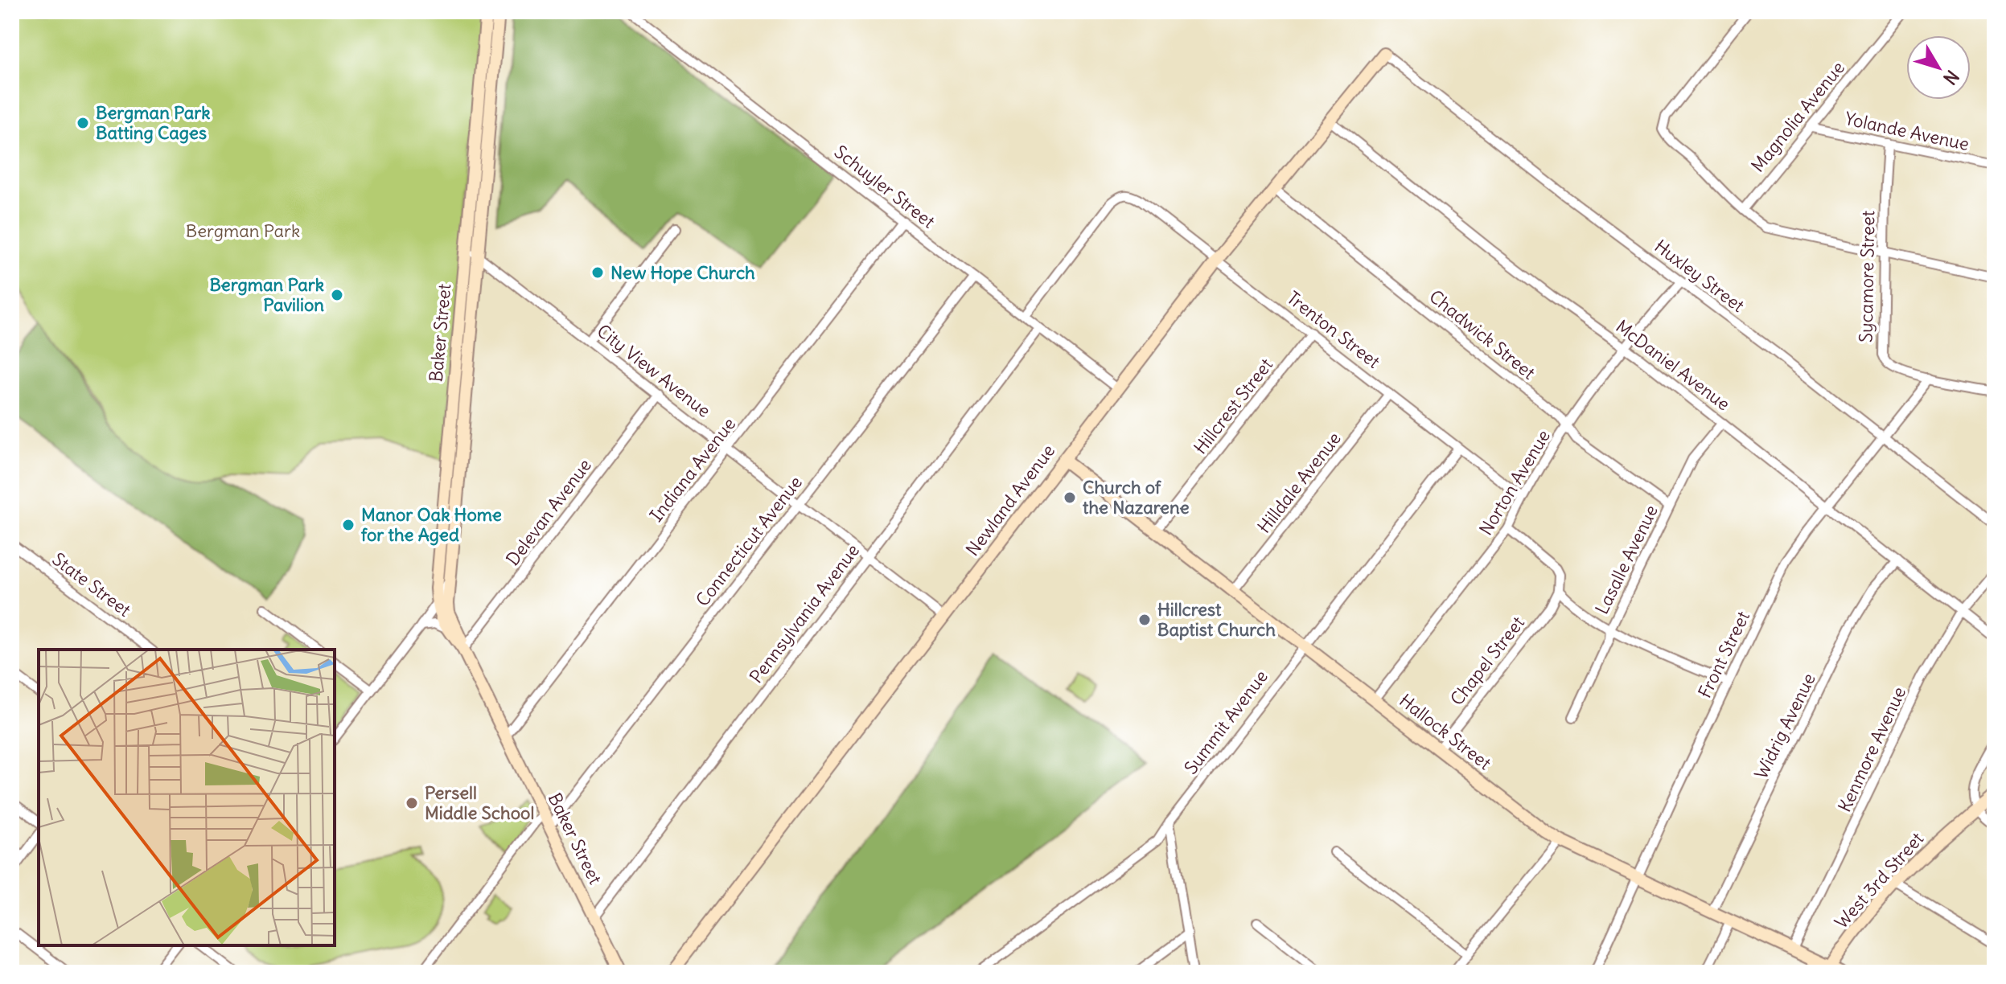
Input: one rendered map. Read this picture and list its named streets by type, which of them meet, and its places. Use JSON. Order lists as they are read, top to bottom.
{
  "streets": {
    "street": [
      "Magnolia Avenue",
      "Yolande Avenue",
      "Schuyler Street",
      "Huxley Street",
      "Sycamore Street",
      "Trenton Street",
      "Baker Street",
      "Chadwick Street",
      "McDaniel Avenue",
      "City View Avenue",
      "Hillcrest Street",
      "Indiana Avenue",
      "Hilldale Avenue",
      "Norton Avenue",
      "Newland Avenue",
      "Delevan Avenue",
      "Connecticut Avenue",
      "Lasalle Avenue",
      "State Street",
      "Pennsylvania Avenue",
      "Front Street",
      "Chapel Street",
      "Summit Avenue",
      "Widrig Avenue",
      "Hallock Street",
      "Kenmore Avenue",
      "West 3rd Street"
    ]
  },
  "crossings": [
    ["Magnolia Avenue", "Yolande Avenue"],
    ["Yolande Avenue", "Sycamore Street"],
    ["Schuyler Street", "Trenton Street"],
    ["Schuyler Street", "Indiana Avenue"],
    ["Schuyler Street", "Newland Avenue"],
    ["Schuyler Street", "Connecticut Avenue"],
    ["Schuyler Street", "Pennsylvania Avenue"],
    ["Huxley Street", "Norton Avenue"],
    ["Huxley Street", "Newland Avenue"],
    ["Huxley Street", "Front Street"],
    ["Sycamore Street", "Front Street"],
    ["Trenton Street", "Hillcrest Street"],
    ["Trenton Street", "Hilldale Avenue"],
    ["Trenton Street", "Norton Avenue"],
    ["Trenton Street", "Newland Avenue"],
    ["Trenton Street", "Summit Avenue"],
    ["Baker Street", "City View Avenue"],
    ["Baker Street", "Indiana Avenue"],
    ["Baker Street", "Delevan Avenue"],
    ["Baker Street", "Connecticut Avenue"],
    ["Baker Street", "Pennsylvania Avenue"],
    ["Chadwick Street", "Norton Avenue"],
    ["Chadwick Street", "Newland Avenue"],
    ["Chadwick Street", "Lasalle Avenue"],
    ["McDaniel Avenue", "Norton Avenue"],
    ["McDaniel Avenue", "Newland Avenue"],
    ["McDaniel Avenue", "Lasalle Avenue"],
    ["McDaniel Avenue", "Front Street"],
    ["McDaniel Avenue", "Widrig Avenue"],
    ["McDaniel Avenue", "Kenmore Avenue"],
    ["City View Avenue", "Indiana Avenue"],
    ["City View Avenue", "Newland Avenue"],
    ["City View Avenue", "Delevan Avenue"],
    ["City View Avenue", "Connecticut Avenue"],
    ["City View Avenue", "Pennsylvania Avenue"],
    ["Hillcrest Street", "Hallock Street"],
    ["Hilldale Avenue", "Hallock Street"],
    ["Norton Avenue", "Hallock Street"],
    ["Newland Avenue", "Hallock Street"],
    ["Front Street", "Hallock Street"],
    ["Chapel Street", "Hallock Street"],
    ["Summit Avenue", "Hallock Street"],
    ["Widrig Avenue", "Hallock Street"],
    ["Hallock Street", "Kenmore Avenue"],
    ["Hallock Street", "West 3rd Street"]
  ],
  "parks": ["Bergman Park"],
  "places": [
    "Bergman Park Batting Cages",
    "New Hope Church",
    "Bergman Park Pavilion",
    "Church of the Nazarene",
    "Manor Oak Home for the Aged",
    "Hillcrest Baptist Church",
    "Persell Middle School"
  ],
  "north": "bottom right"
}
